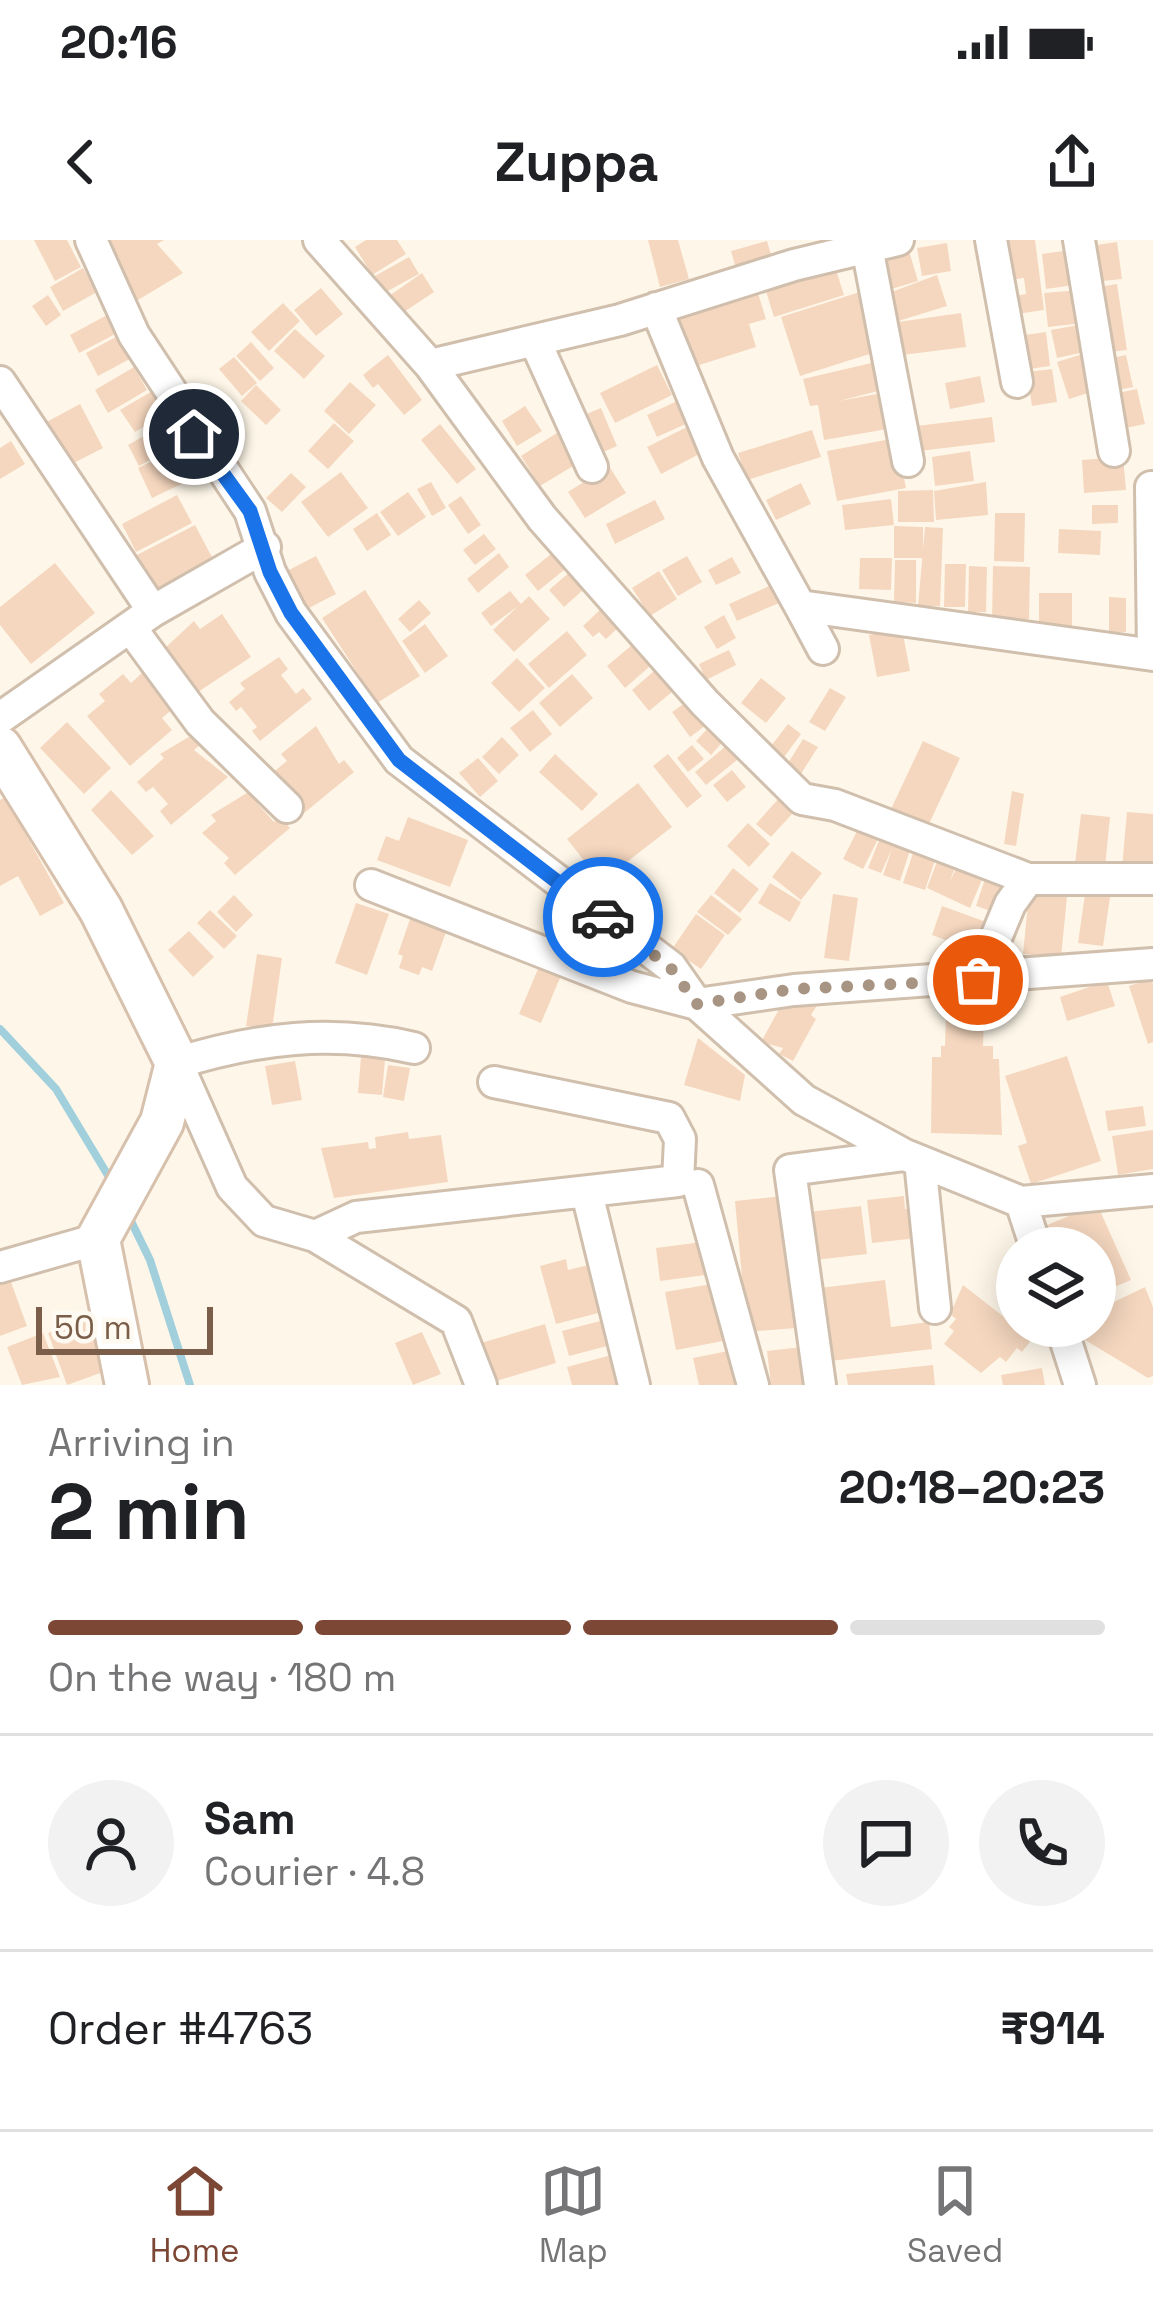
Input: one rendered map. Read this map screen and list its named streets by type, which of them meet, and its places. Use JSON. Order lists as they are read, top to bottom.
{
  "scale_bar": "50 m",
  "page": {
    "status": "20:16",
    "header": "Zuppa",
    "scale": "50 m",
    "heading": ["2 min", "Arriving in", "20:18–20:23"],
    "panel": [
      "Sam",
      "Courier · 4.8",
      "Order #4763",
      "₹914"
    ],
    "bar": "On the way · 180 m",
    "tabs": ["Home", "Map", "Saved"]
  }
}
